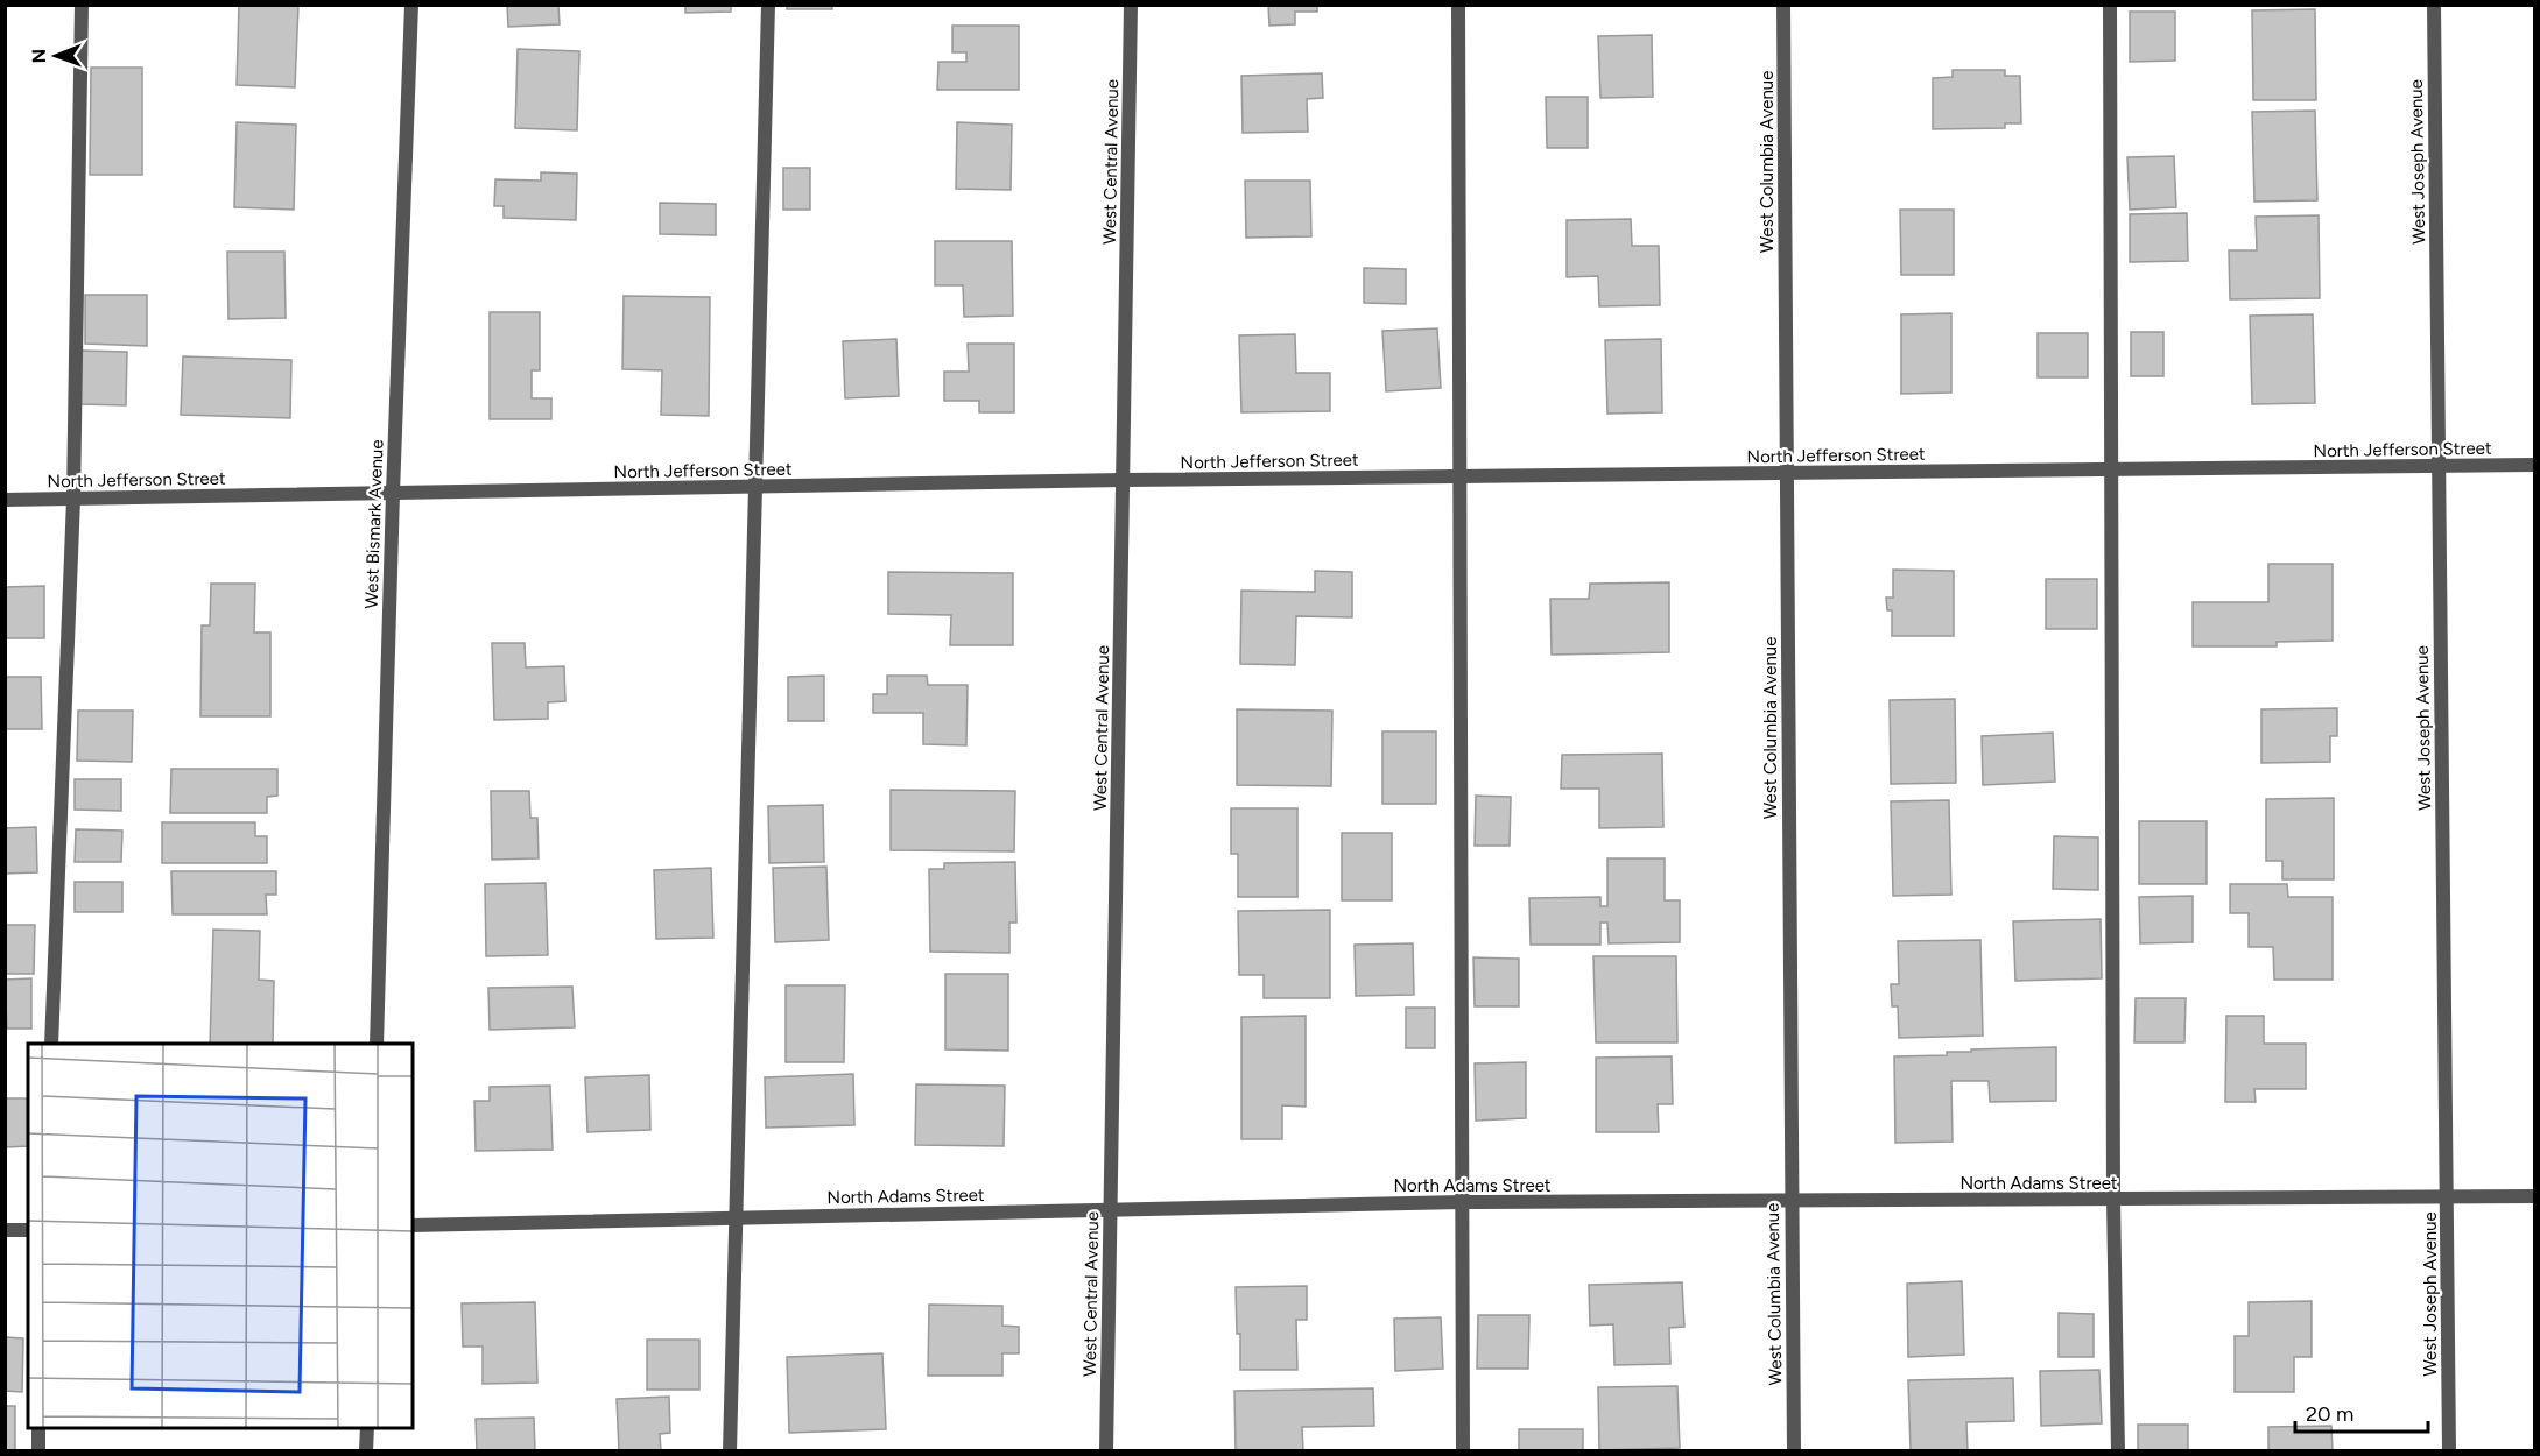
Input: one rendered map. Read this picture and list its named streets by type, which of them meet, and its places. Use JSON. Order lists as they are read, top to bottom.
{
  "streets": {
    "street": [
      "West Central Avenue",
      "West Columbia Avenue",
      "West Joseph Avenue",
      "North Jefferson Street",
      "West Bismark Avenue",
      "North Adams Street"
    ]
  },
  "crossings": [
    ["West Central Avenue", "North Jefferson Street"],
    ["West Central Avenue", "North Adams Street"],
    ["West Columbia Avenue", "North Jefferson Street"],
    ["West Columbia Avenue", "North Adams Street"],
    ["West Joseph Avenue", "North Jefferson Street"],
    ["West Joseph Avenue", "North Adams Street"],
    ["North Jefferson Street", "West Bismark Avenue"]
  ],
  "scale_bar": "20 m",
  "north": "left"
}
